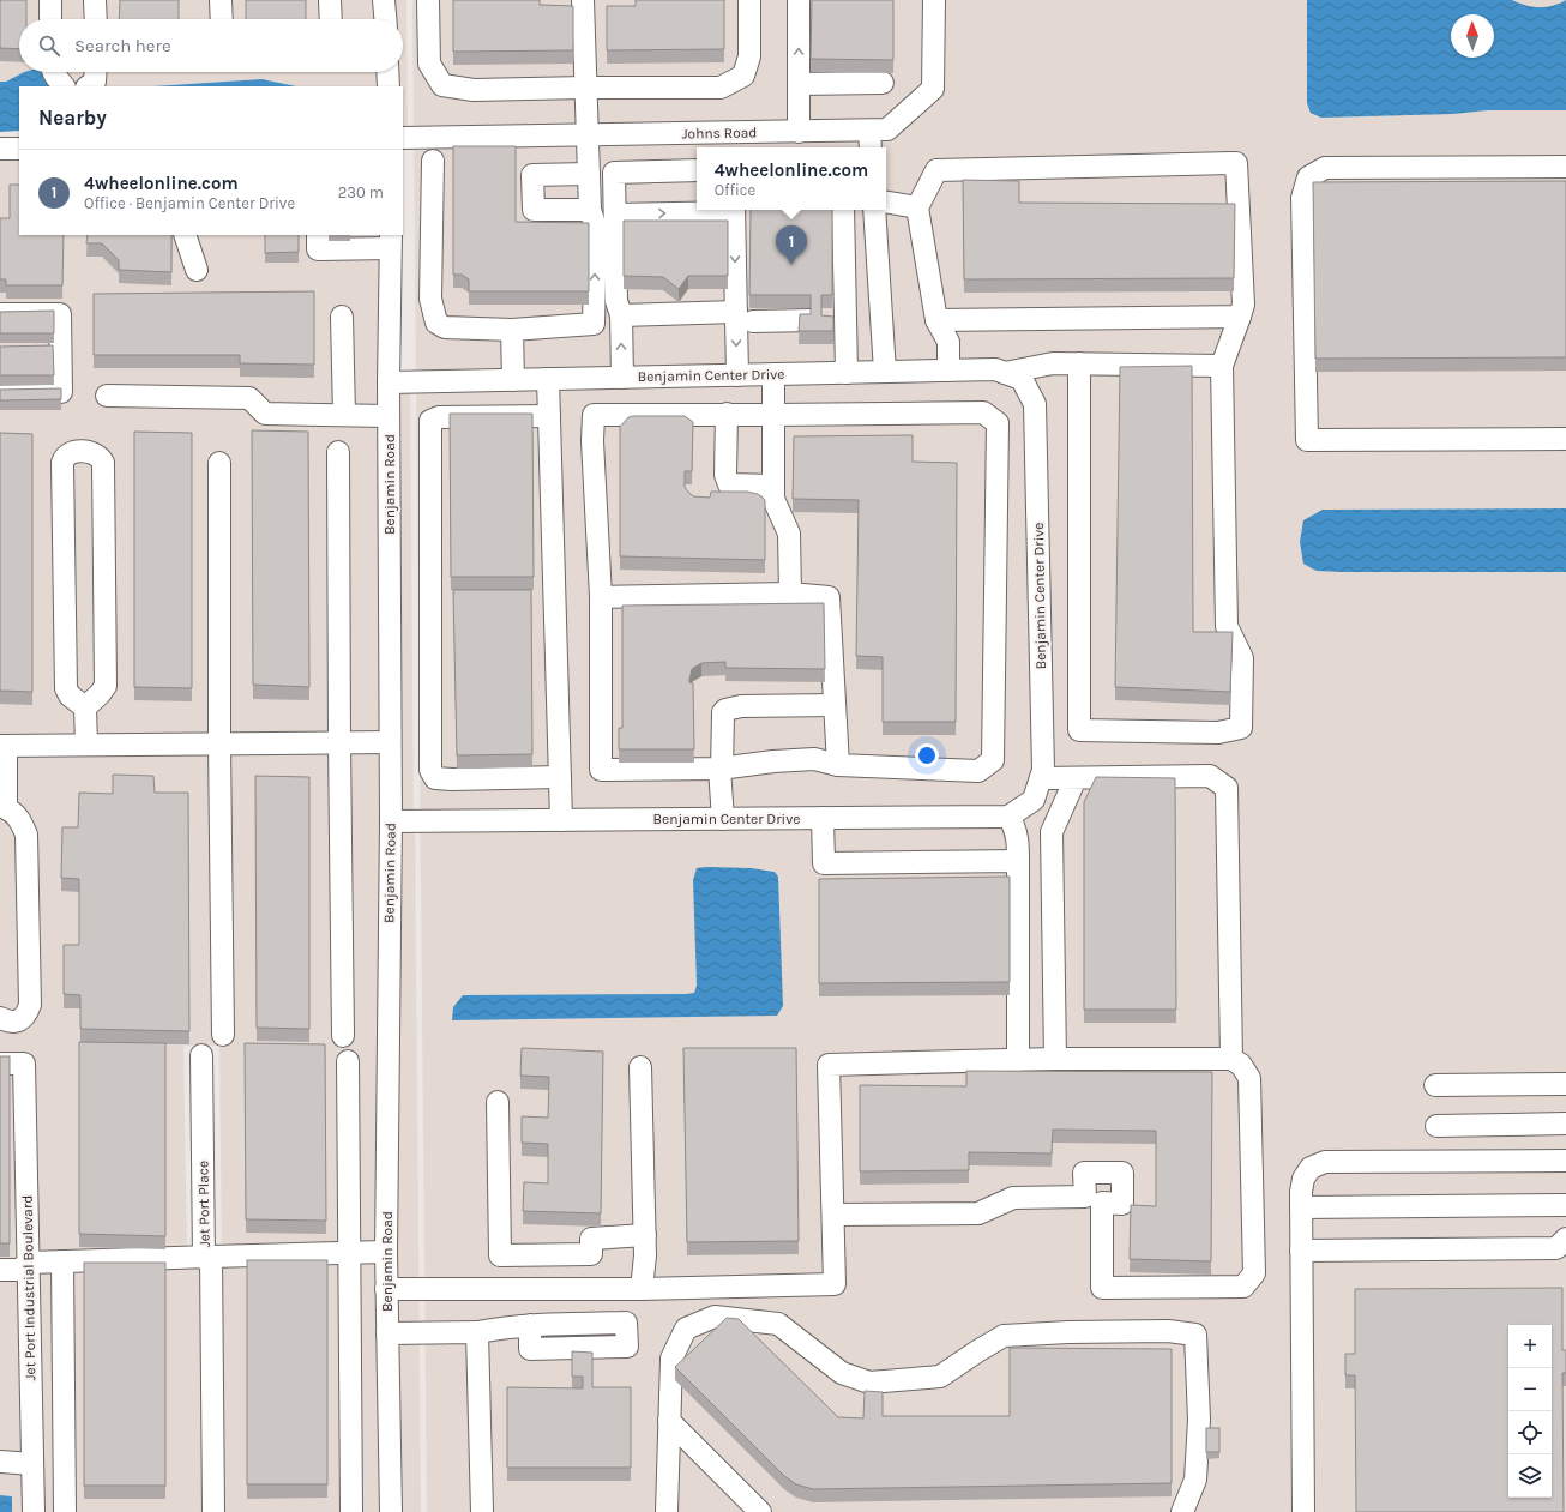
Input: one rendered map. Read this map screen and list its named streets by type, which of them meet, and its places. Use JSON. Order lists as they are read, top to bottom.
{
  "streets": {
    "street": [
      "Johns Road",
      "Benjamin Center Drive",
      "Benjamin Road",
      "Jet Port Place",
      "Jet Port Industrial Boulevard"
    ]
  },
  "crossings": [
    ["Benjamin Center Drive", "Benjamin Road"],
    ["Benjamin Road", "Jet Port Place"]
  ],
  "north": "top",
  "page": {
    "search": "Search here",
    "heading": "Nearby",
    "popup": ["4wheelonline.com", "Office"],
    "list": [
      {
        "mark": "1",
        "name": "4wheelonline.com",
        "note": "Office · Benjamin Center Drive",
        "value": "230 m"
      }
    ],
    "pins": "1",
    "map_buttons": ["+", "−"]
  }
}
